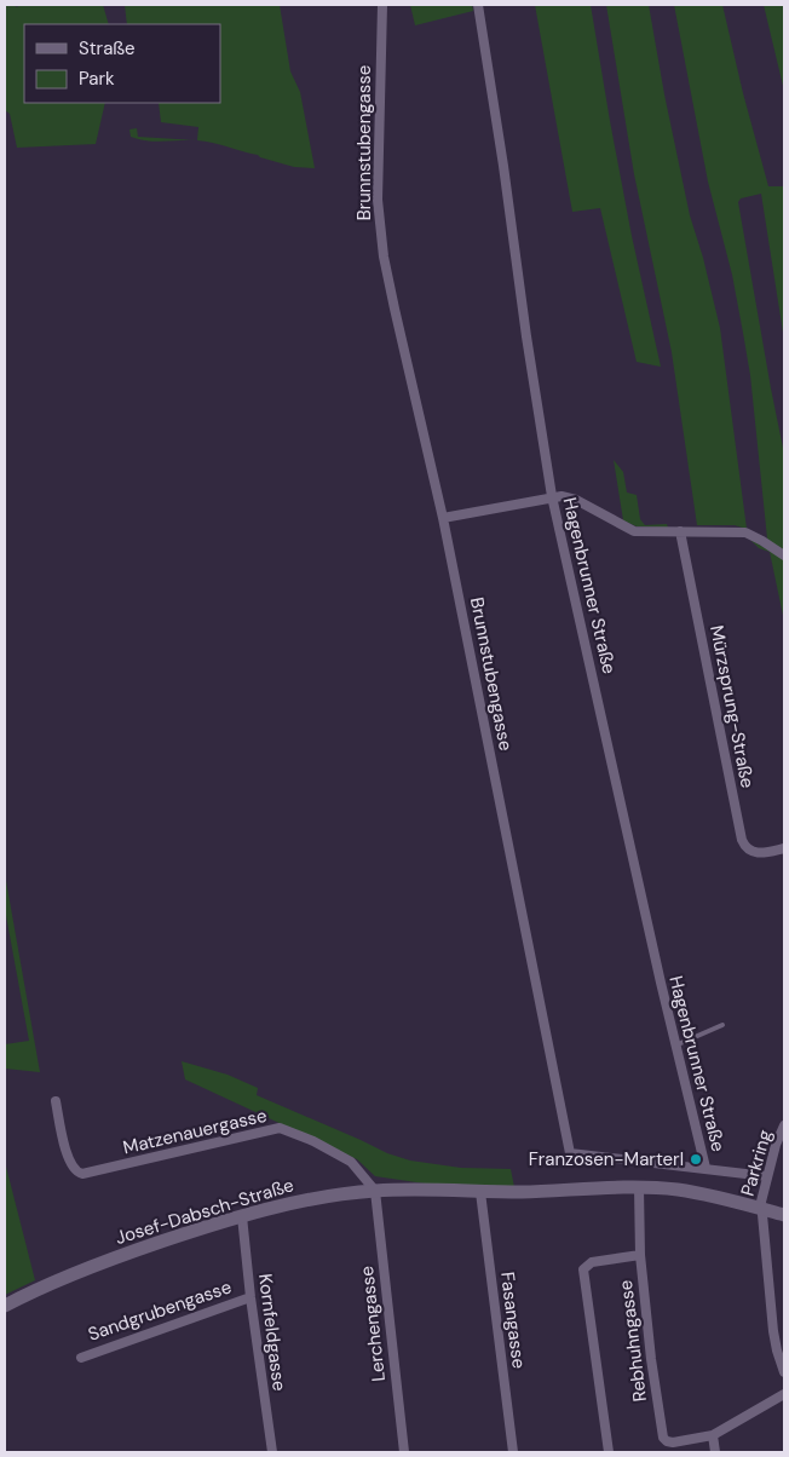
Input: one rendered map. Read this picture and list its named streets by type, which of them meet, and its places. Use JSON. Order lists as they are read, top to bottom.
{
  "streets": {
    "main road": ["Josef-Dabsch-Straße"],
    "street": [
      "Brunnstubengasse",
      "Hagenbrunner Straße",
      "Mürzsprung-Straße",
      "Matzenauergasse",
      "Parkring",
      "Sandgrubengasse",
      "Fasangasse",
      "Lerchengasse",
      "Kornfeldgasse",
      "Rebhuhngasse"
    ]
  },
  "crossings": [
    ["Brunnstubengasse", "Hagenbrunner Straße"],
    ["Brunnstubengasse", "Parkring"],
    ["Matzenauergasse", "Josef-Dabsch-Straße"],
    ["Matzenauergasse", "Lerchengasse"],
    ["Parkring", "Josef-Dabsch-Straße"],
    ["Josef-Dabsch-Straße", "Fasangasse"],
    ["Josef-Dabsch-Straße", "Lerchengasse"],
    ["Josef-Dabsch-Straße", "Kornfeldgasse"],
    ["Josef-Dabsch-Straße", "Rebhuhngasse"],
    ["Sandgrubengasse", "Kornfeldgasse"]
  ],
  "places": ["Franzosen-Marterl"],
  "legend": ["Straße", "Park"]
}
